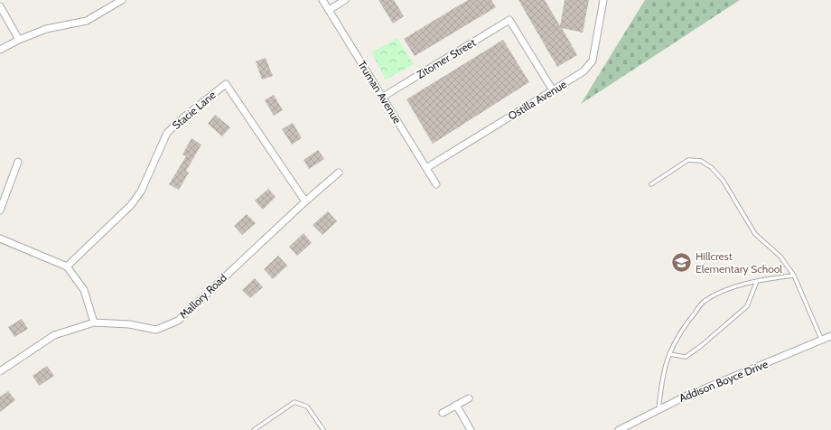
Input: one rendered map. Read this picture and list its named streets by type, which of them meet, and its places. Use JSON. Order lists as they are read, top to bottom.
{
  "streets": {
    "street": [
      "Zitomer Street",
      "Truman Avenue",
      "Ostilla Avenue",
      "Stacie Lane",
      "Mallory Road",
      "Addison Boyce Drive"
    ]
  },
  "crossings": [
    ["Zitomer Street", "Truman Avenue"],
    ["Zitomer Street", "Ostilla Avenue"],
    ["Truman Avenue", "Ostilla Avenue"],
    ["Stacie Lane", "Mallory Road"]
  ],
  "places": {
    "school or university": ["Hillcrest Elementary School"]
  }
}
